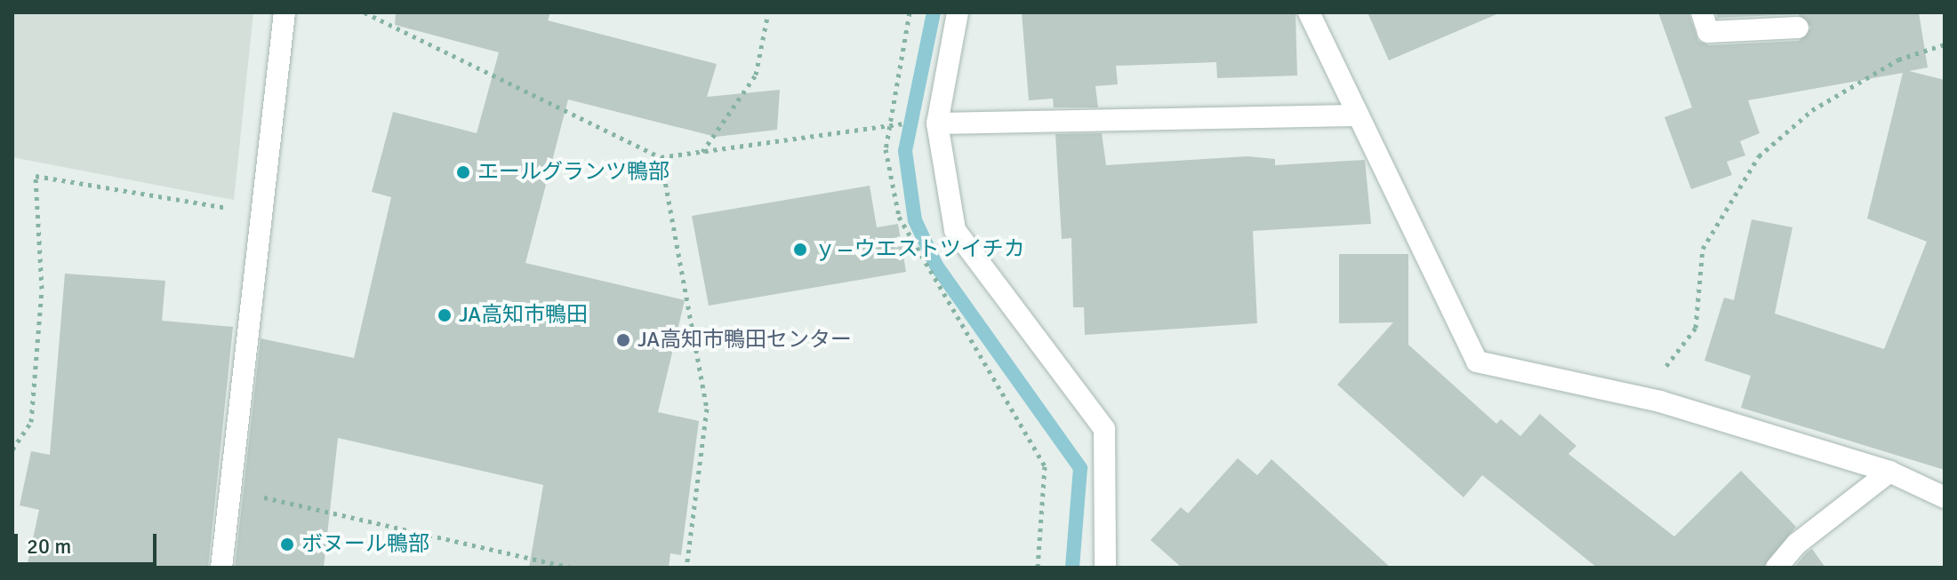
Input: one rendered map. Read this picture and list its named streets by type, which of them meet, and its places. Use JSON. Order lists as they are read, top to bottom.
{
  "places": [
    "エールグランツ鴨部",
    "ｙ―ウエストツイチカ",
    "JA高知市鴨田",
    "JA高知市鴨田センター",
    "ボヌール鴨部"
  ],
  "scale_bar": "20 m"
}
